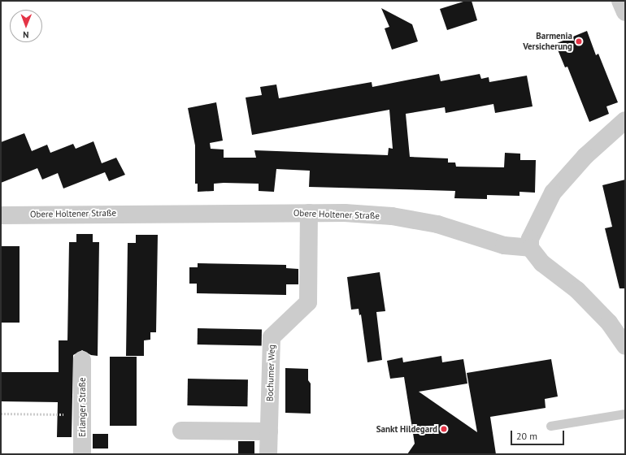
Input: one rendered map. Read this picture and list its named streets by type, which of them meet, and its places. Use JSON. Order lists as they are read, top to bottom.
{
  "streets": {
    "street": ["Obere Holtener Straße", "Bochumer Weg", "Erlanger Straße"]
  },
  "crossings": [
    ["Obere Holtener Straße", "Bochumer Weg"]
  ],
  "places": ["Barmenia Versicherung", "Sankt Hildegard"],
  "scale_bar": "20 m",
  "north": "bottom"
}
